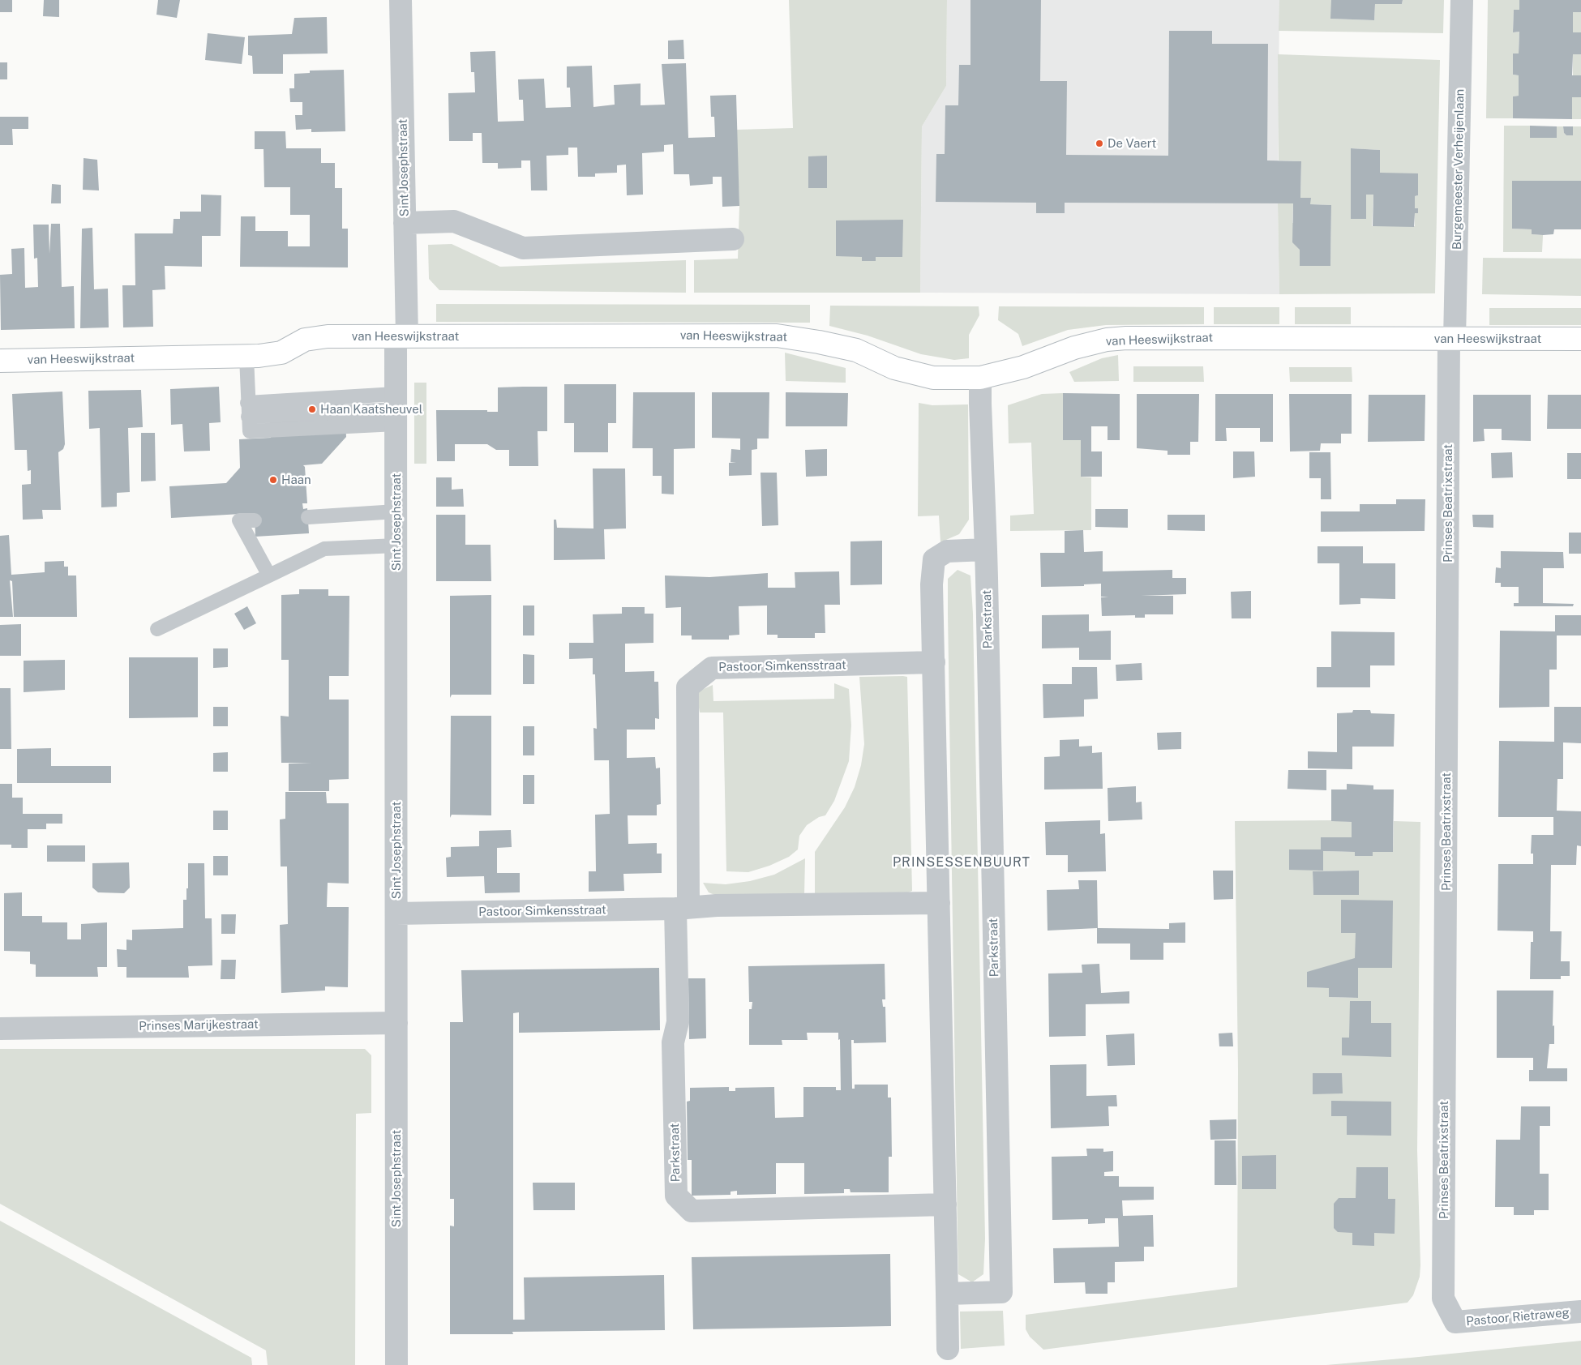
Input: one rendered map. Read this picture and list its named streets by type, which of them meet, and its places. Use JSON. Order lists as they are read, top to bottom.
{
  "streets": {
    "street": [
      "Sint Josephstraat",
      "Burgemeester Verheijenlaan",
      "van Heeswijkstraat",
      "Prinses Beatrixstraat",
      "Parkstraat",
      "Pastoor Simkensstraat",
      "Prinses Marijkestraat",
      "Pastoor Rietraweg"
    ]
  },
  "crossings": [
    ["Sint Josephstraat", "van Heeswijkstraat"],
    ["Sint Josephstraat", "Pastoor Simkensstraat"],
    ["Sint Josephstraat", "Prinses Marijkestraat"],
    ["Burgemeester Verheijenlaan", "van Heeswijkstraat"],
    ["Burgemeester Verheijenlaan", "Prinses Beatrixstraat"],
    ["van Heeswijkstraat", "Prinses Beatrixstraat"],
    ["van Heeswijkstraat", "Parkstraat"],
    ["Prinses Beatrixstraat", "Pastoor Rietraweg"],
    ["Parkstraat", "Pastoor Simkensstraat"]
  ],
  "districts": ["PRINSESSENBUURT"],
  "places": ["De Vaert", "Haan Kaatsheuvel", "Haan"]
}
